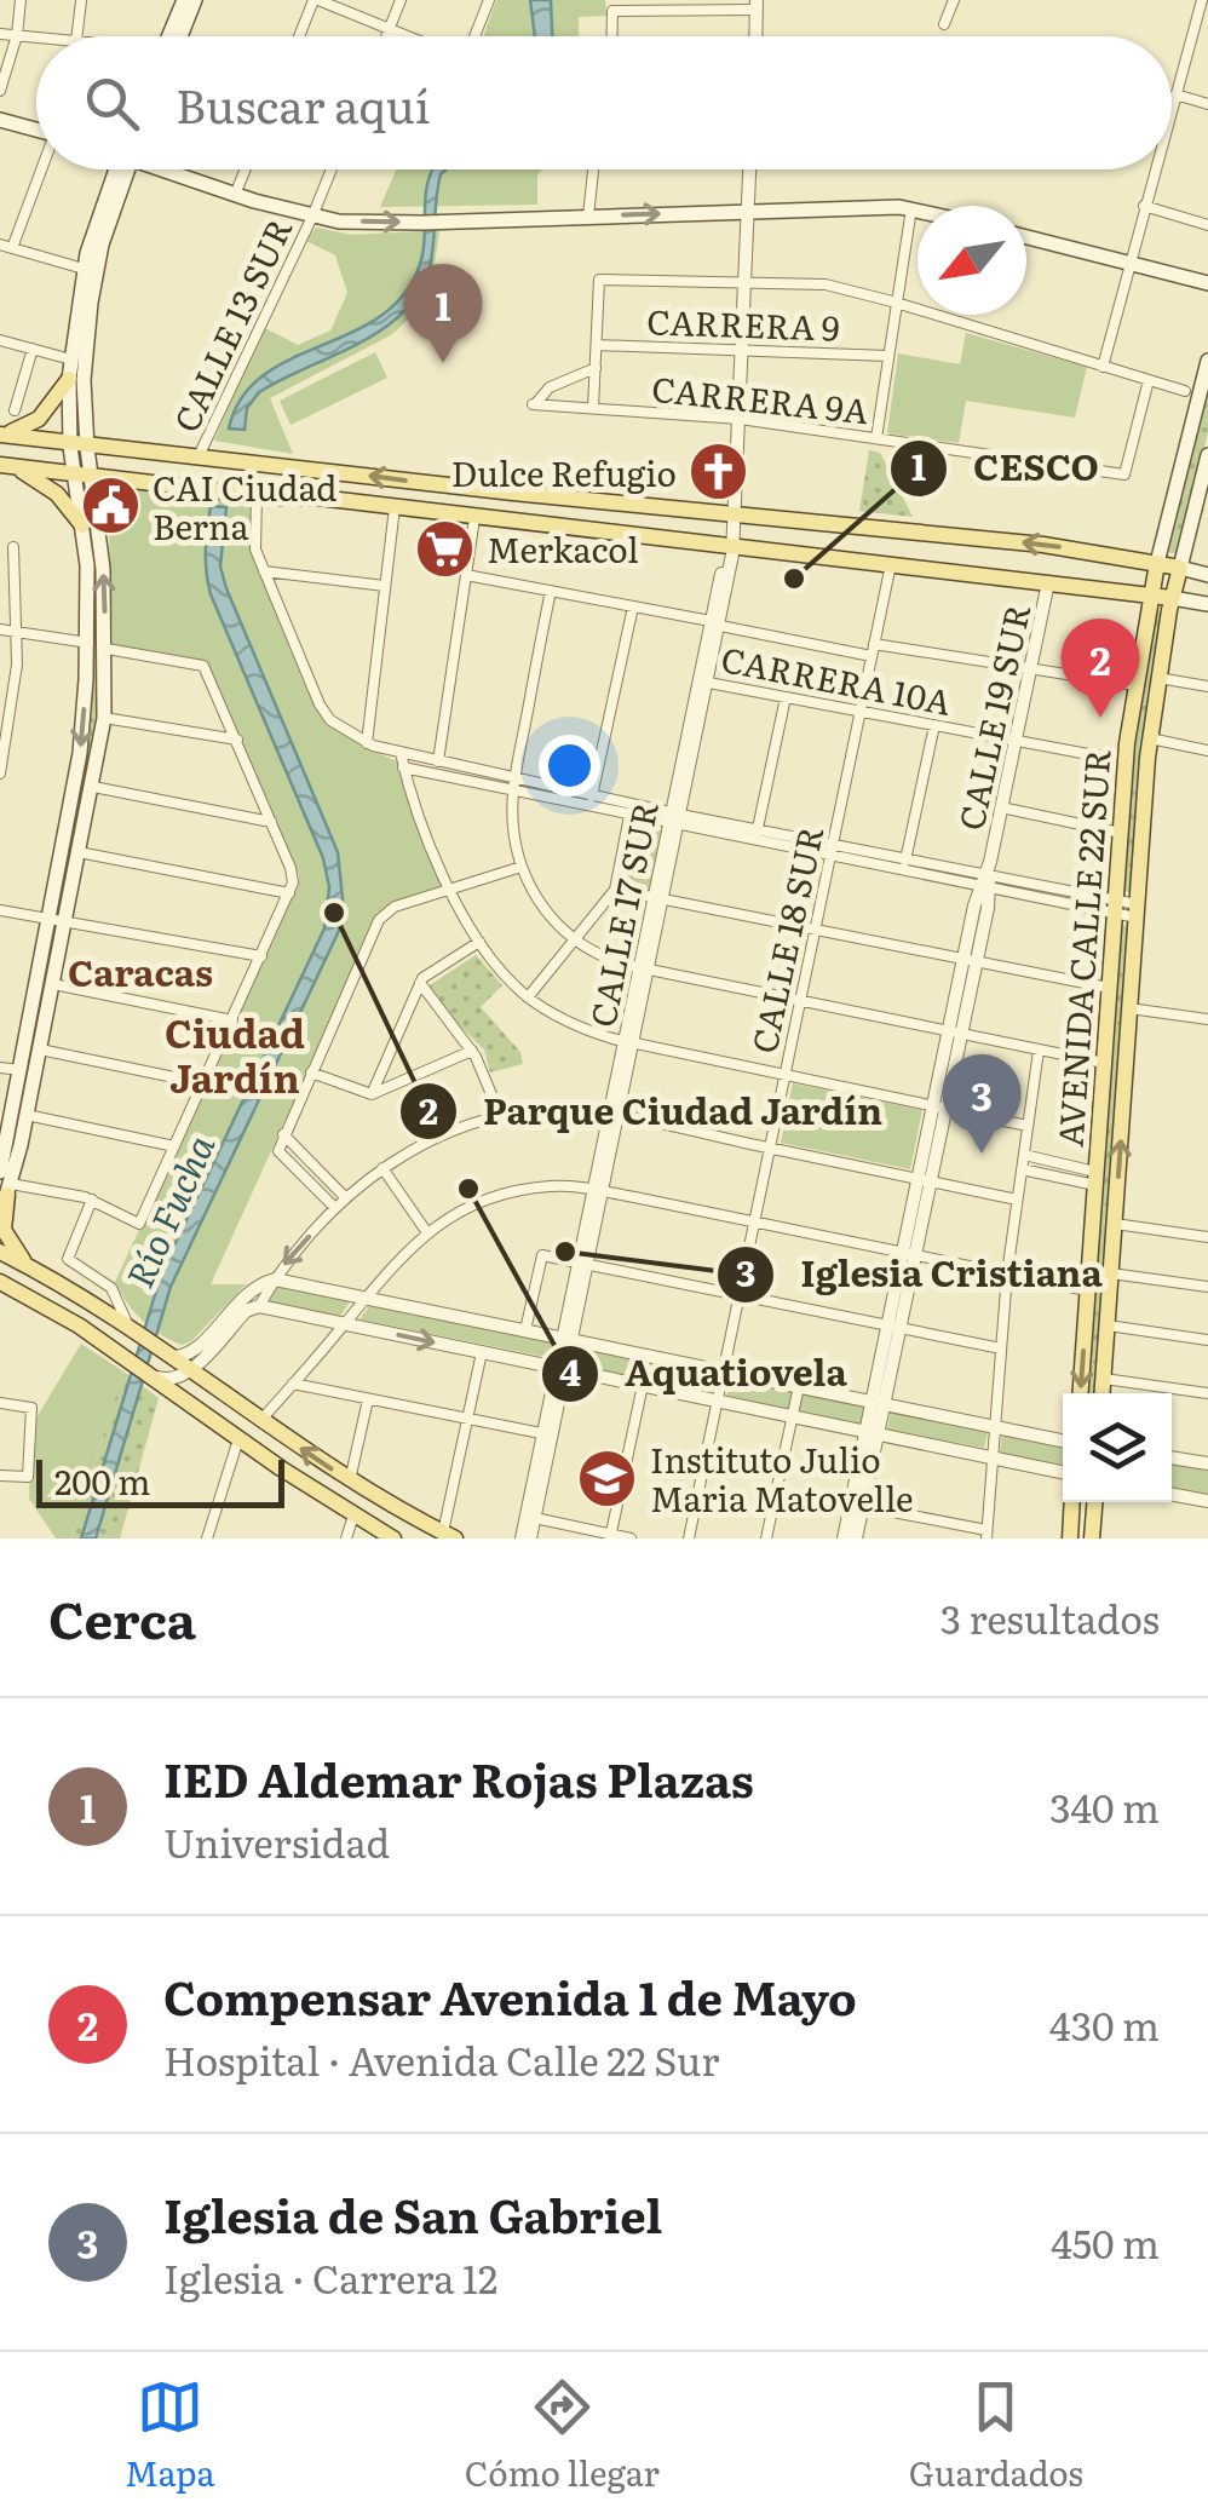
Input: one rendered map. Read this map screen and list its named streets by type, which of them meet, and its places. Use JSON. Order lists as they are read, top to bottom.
{
  "streets": {
    "main road": ["AVENIDA CALLE 22 SUR"],
    "street": [
      "CARRERA 9",
      "CALLE 13 SUR",
      "CARRERA 9A",
      "CARRERA 10A",
      "CALLE 19 SUR",
      "CALLE 17 SUR",
      "CALLE 18 SUR"
    ]
  },
  "crossings": [
    ["CARRERA 9", "CALLE 17 SUR"],
    ["CARRERA 9A", "CALLE 17 SUR"],
    ["CARRERA 10A", "CALLE 19 SUR"],
    ["CARRERA 10A", "CALLE 17 SUR"],
    ["CARRERA 10A", "CALLE 18 SUR"]
  ],
  "districts": ["Caracas", "Ciudad Jardín"],
  "water": ["Río Fucha"],
  "places": {
    "church": ["Dulce Refugio"],
    "public building": ["CAI Ciudad Berna"],
    "supermarket": ["Merkacol"],
    "other": [
      "CESCO",
      "Parque Ciudad Jardín",
      "Aquatiovela",
      "Iglesia Cristiana"
    ],
    "school or university": ["Instituto Julio Maria Matovelle"]
  },
  "scale_bar": "200 m",
  "north": "bottom left",
  "page": {
    "search": "Buscar aquí",
    "pins": ["1", "2", "3"],
    "scale": "200 m",
    "heading": ["Cerca", "3 resultados"],
    "list": [
      {
        "mark": "1",
        "name": "IED Aldemar Rojas Plazas",
        "note": "Universidad",
        "value": "340 m"
      },
      {
        "mark": "2",
        "name": "Compensar Avenida 1 de Mayo",
        "note": "Hospital · Avenida Calle 22 Sur",
        "value": "430 m"
      },
      {
        "mark": "3",
        "name": "Iglesia de San Gabriel",
        "note": "Iglesia · Carrera 12",
        "value": "450 m"
      }
    ],
    "nav": ["Mapa", "Cómo llegar", "Guardados"]
  }
}
